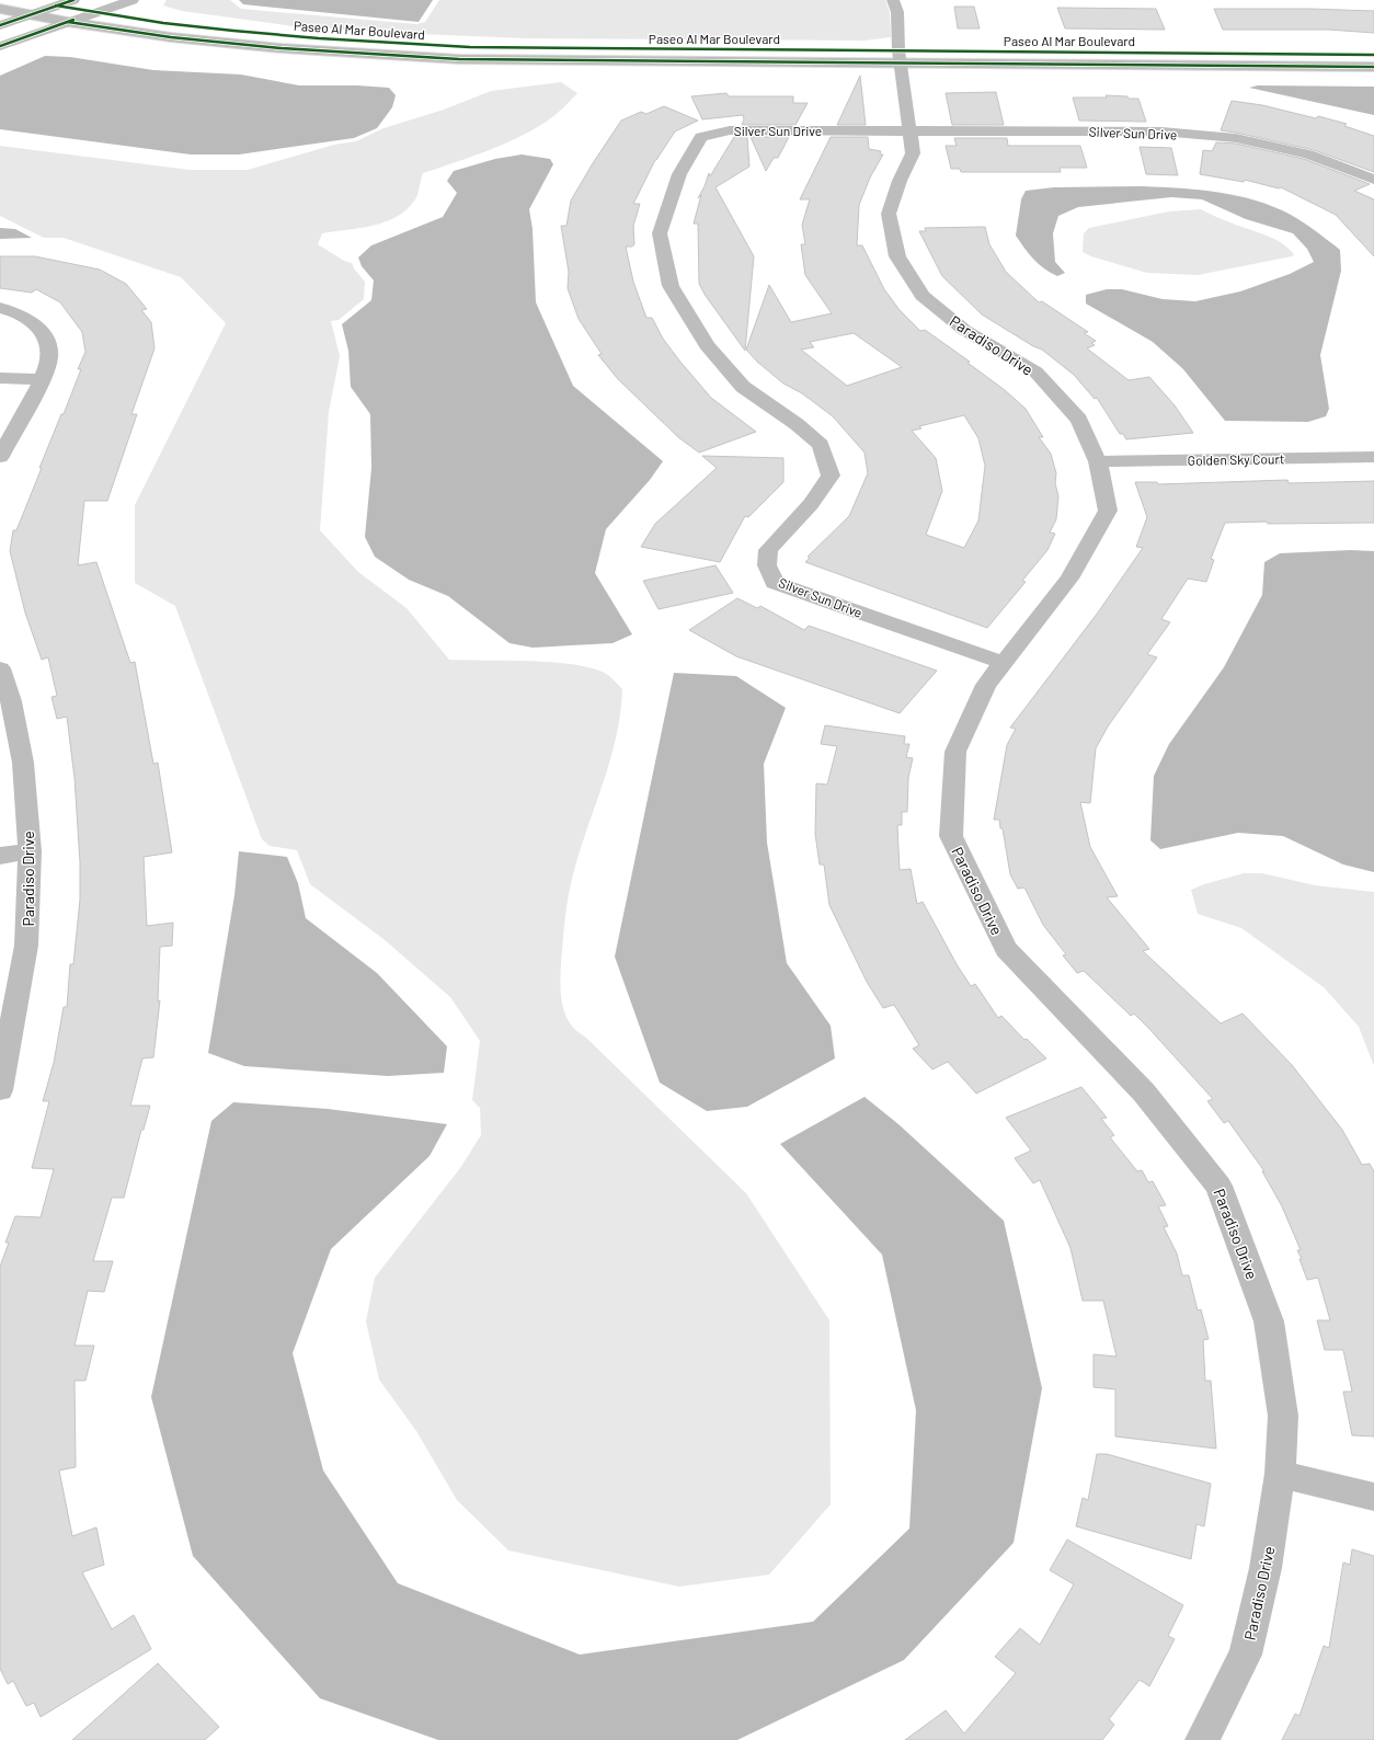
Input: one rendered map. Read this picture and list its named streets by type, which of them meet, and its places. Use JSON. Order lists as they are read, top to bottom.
{
  "streets": {
    "street": [
      "Paseo Al Mar Boulevard",
      "Silver Sun Drive",
      "Paradiso Drive",
      "Golden Sky Court"
    ]
  },
  "crossings": [
    ["Paseo Al Mar Boulevard", "Paradiso Drive"],
    ["Silver Sun Drive", "Paradiso Drive"],
    ["Paradiso Drive", "Golden Sky Court"]
  ]
}
